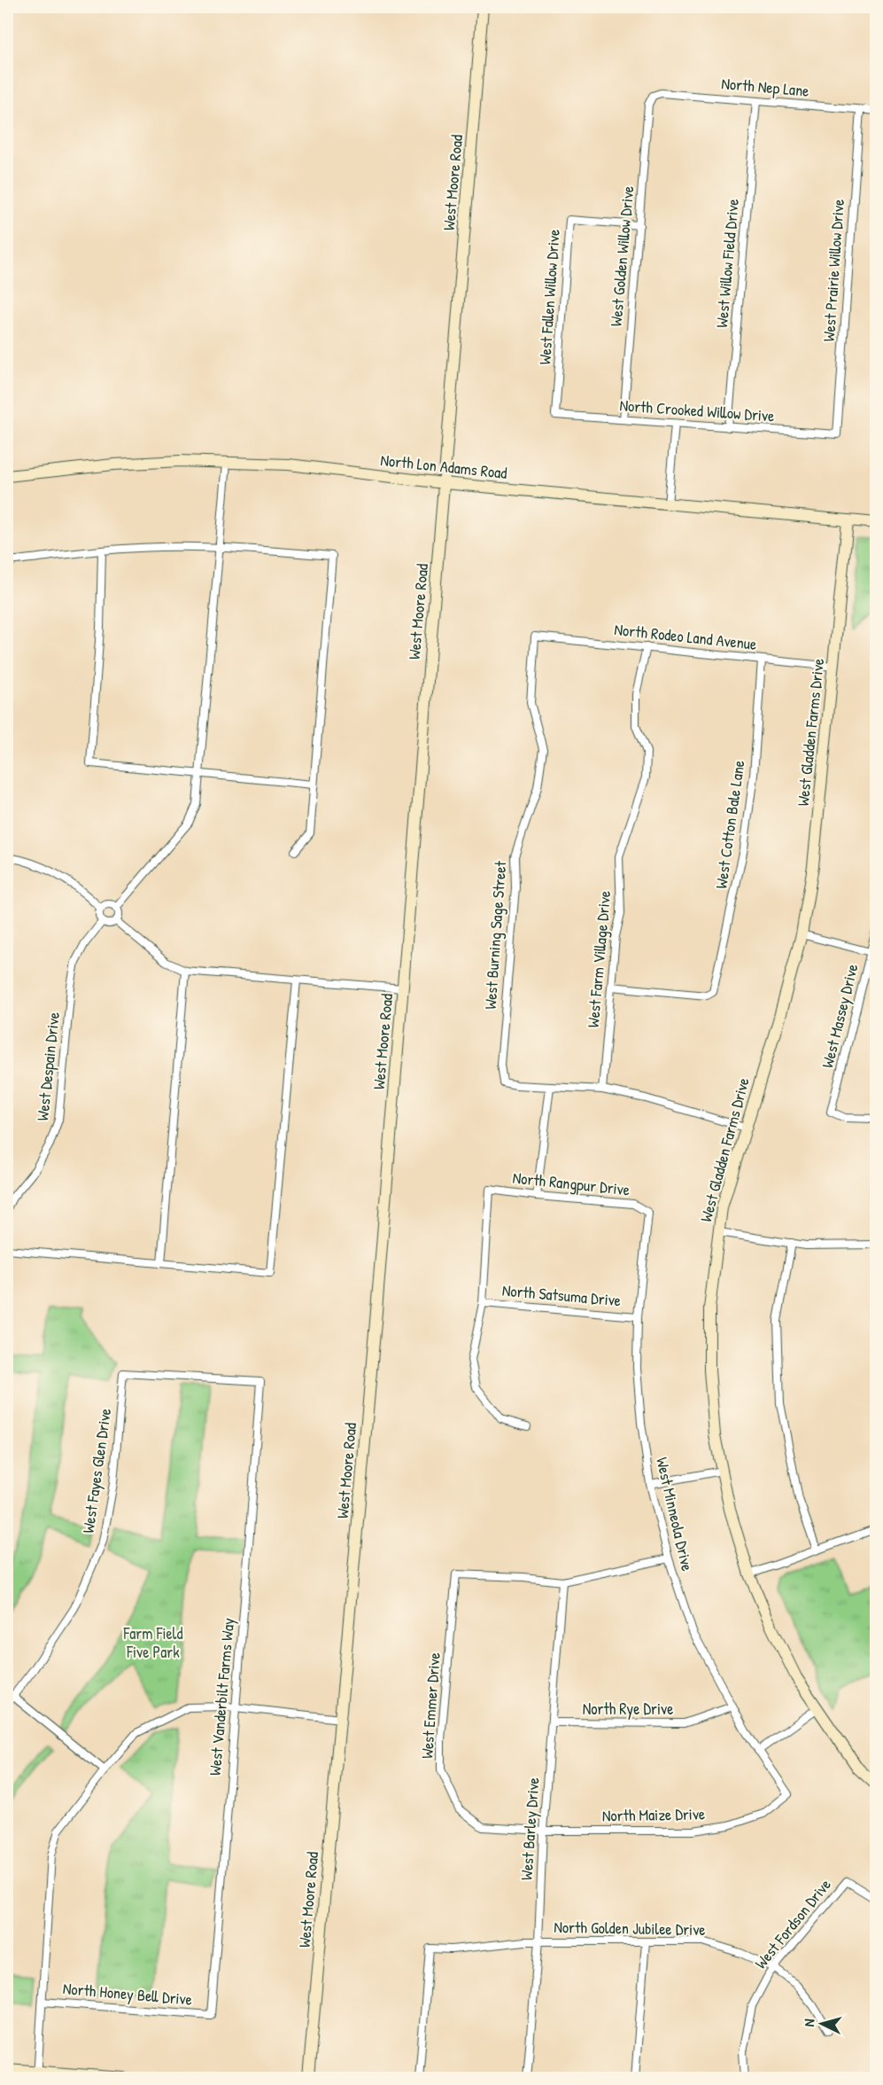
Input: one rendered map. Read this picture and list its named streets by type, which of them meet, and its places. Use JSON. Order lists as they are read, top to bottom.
{
  "streets": {
    "street": [
      "North Nep Lane",
      "West Moore Road",
      "West Golden Willow Drive",
      "West Willow Field Drive",
      "West Prairie Willow Drive",
      "West Fallen Willow Drive",
      "North Crooked Willow Drive",
      "North Lon Adams Road",
      "North Rodeo Land Avenue",
      "West Gladden Farms Drive",
      "West Cotton Bale Lane",
      "West Burning Sage Street",
      "West Farm Village Drive",
      "West Massey Drive",
      "West Despain Drive",
      "North Rangpur Drive",
      "North Satsuma Drive",
      "West Fayes Glen Drive",
      "West Minneola Drive",
      "West Vanderbilt Farms Way",
      "West Emmer Drive",
      "North Rye Drive",
      "North Maize Drive",
      "West Barley Drive",
      "West Fordson Drive",
      "North Golden Jubilee Drive",
      "North Honey Bell Drive"
    ]
  },
  "crossings": [
    ["North Nep Lane", "West Golden Willow Drive"],
    ["North Nep Lane", "West Willow Field Drive"],
    ["North Nep Lane", "West Prairie Willow Drive"],
    ["West Moore Road", "North Lon Adams Road"],
    ["West Golden Willow Drive", "West Fallen Willow Drive"],
    ["West Golden Willow Drive", "North Crooked Willow Drive"],
    ["West Willow Field Drive", "North Crooked Willow Drive"],
    ["West Prairie Willow Drive", "North Crooked Willow Drive"],
    ["West Fallen Willow Drive", "North Crooked Willow Drive"],
    ["North Lon Adams Road", "West Gladden Farms Drive"],
    ["North Rodeo Land Avenue", "West Gladden Farms Drive"],
    ["North Rodeo Land Avenue", "West Cotton Bale Lane"],
    ["North Rodeo Land Avenue", "West Burning Sage Street"],
    ["North Rodeo Land Avenue", "West Farm Village Drive"],
    ["West Cotton Bale Lane", "West Farm Village Drive"],
    ["North Rangpur Drive", "North Satsuma Drive"],
    ["North Rangpur Drive", "West Minneola Drive"],
    ["North Satsuma Drive", "West Minneola Drive"],
    ["West Fayes Glen Drive", "West Vanderbilt Farms Way"],
    ["West Minneola Drive", "North Rye Drive"],
    ["West Minneola Drive", "North Maize Drive"],
    ["West Vanderbilt Farms Way", "North Honey Bell Drive"],
    ["West Emmer Drive", "North Maize Drive"],
    ["West Emmer Drive", "West Barley Drive"],
    ["North Rye Drive", "West Barley Drive"],
    ["North Maize Drive", "West Barley Drive"],
    ["West Barley Drive", "North Golden Jubilee Drive"],
    ["West Fordson Drive", "North Golden Jubilee Drive"]
  ],
  "parks": ["Farm Field Five Park"],
  "north": "left"
}
